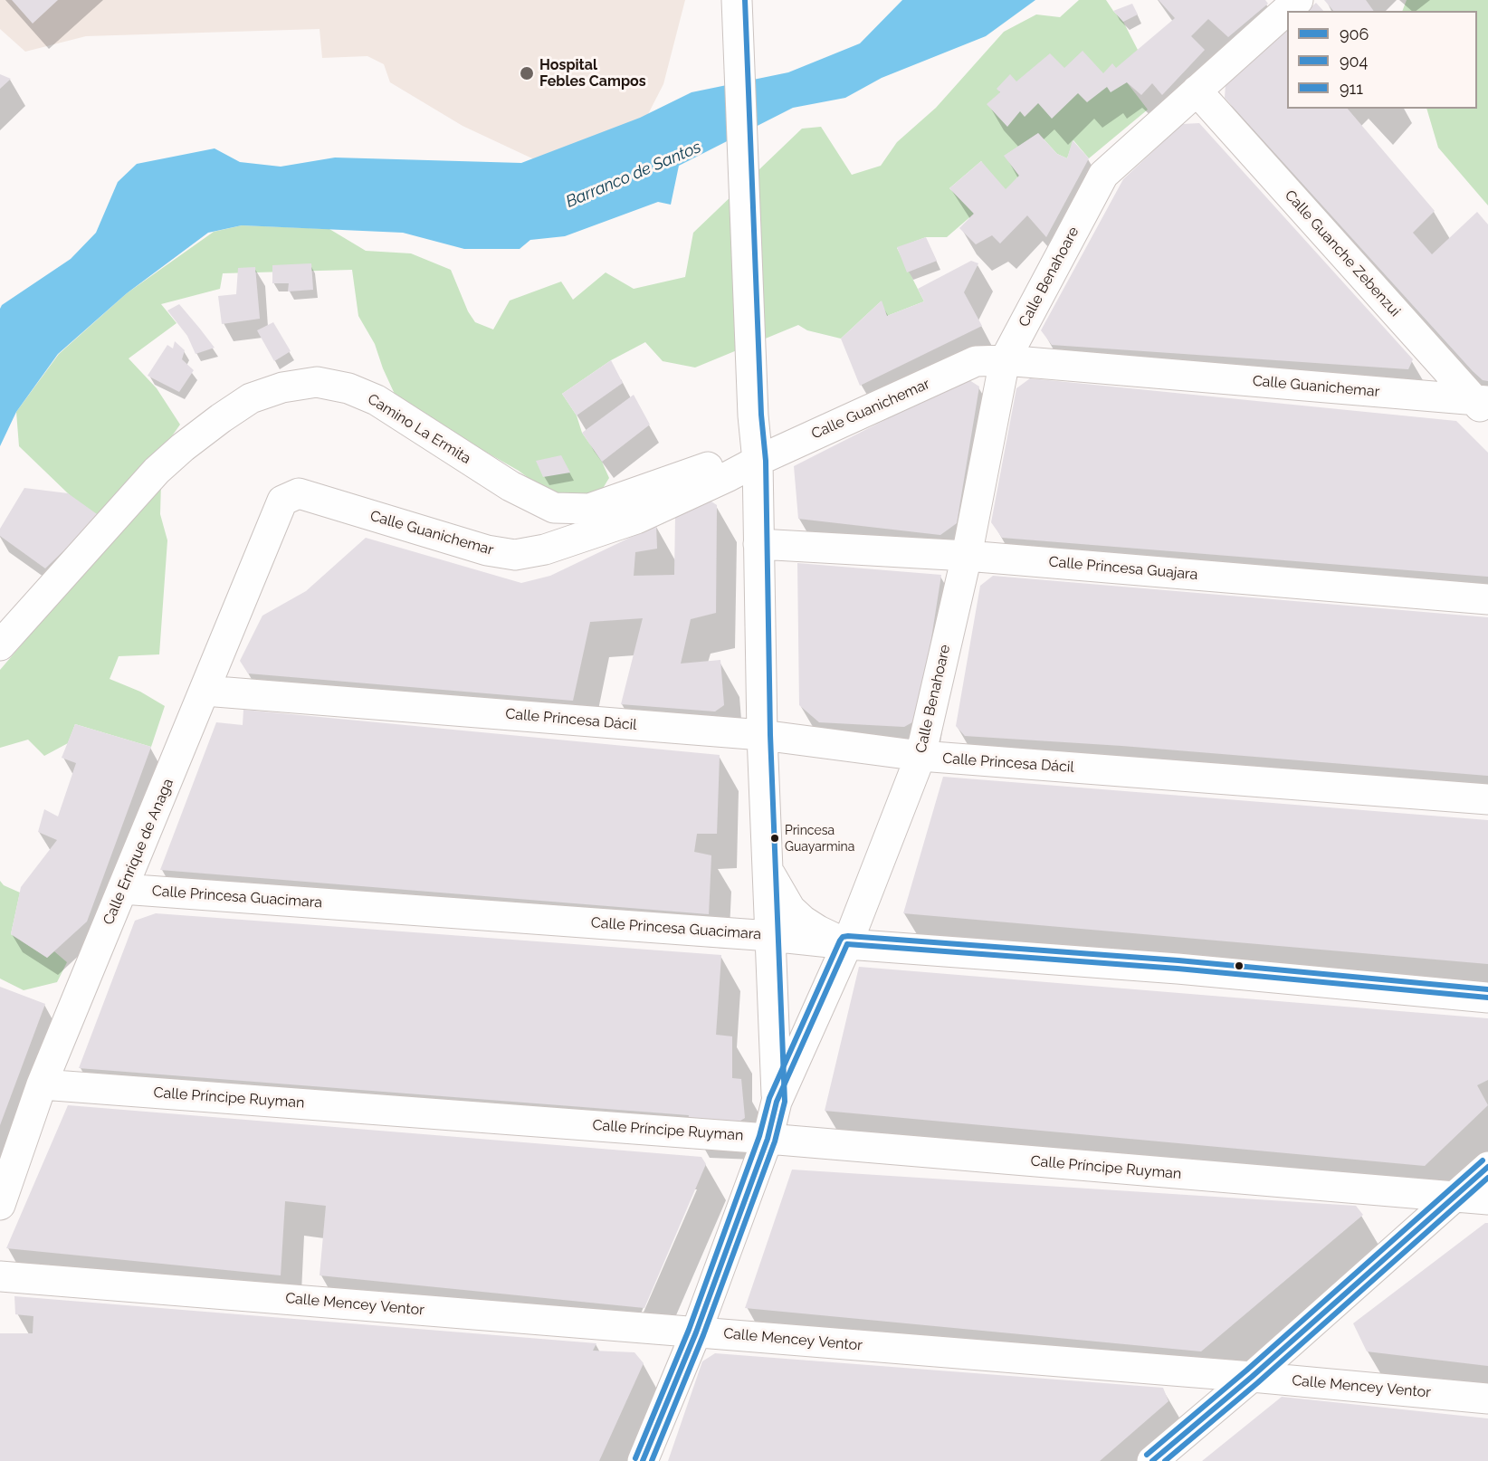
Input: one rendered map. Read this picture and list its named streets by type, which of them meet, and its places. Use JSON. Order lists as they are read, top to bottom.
{
  "streets": {
    "street": [
      "Calle Guanche Zebenzui",
      "Calle Benahoare",
      "Calle Guanichemar",
      "Camino La Ermita",
      "Calle Princesa Guajara",
      "Calle Princesa Dácil",
      "Calle Enrique de Anaga",
      "Calle Princesa Guacimara",
      "Calle Príncipe Ruyman",
      "Calle Mencey Ventor"
    ]
  },
  "crossings": [
    ["Calle Guanche Zebenzui", "Calle Benahoare"],
    ["Calle Guanche Zebenzui", "Calle Guanichemar"],
    ["Calle Benahoare", "Calle Guanichemar"],
    ["Calle Benahoare", "Calle Princesa Guajara"],
    ["Calle Benahoare", "Calle Princesa Dácil"],
    ["Calle Benahoare", "Calle Princesa Guacimara"],
    ["Calle Benahoare", "Calle Príncipe Ruyman"],
    ["Calle Benahoare", "Calle Mencey Ventor"],
    ["Calle Guanichemar", "Camino La Ermita"],
    ["Calle Guanichemar", "Calle Enrique de Anaga"],
    ["Calle Princesa Dácil", "Calle Enrique de Anaga"],
    ["Calle Enrique de Anaga", "Calle Princesa Guacimara"],
    ["Calle Enrique de Anaga", "Calle Príncipe Ruyman"]
  ],
  "water": ["Barranco de Santos"],
  "places": ["Hospital Febles Campos", "Princesa Guayarmina"],
  "lines": ["transit line 904", "transit line 911", "transit line 906"],
  "legend": ["906", "904", "911"]
}
